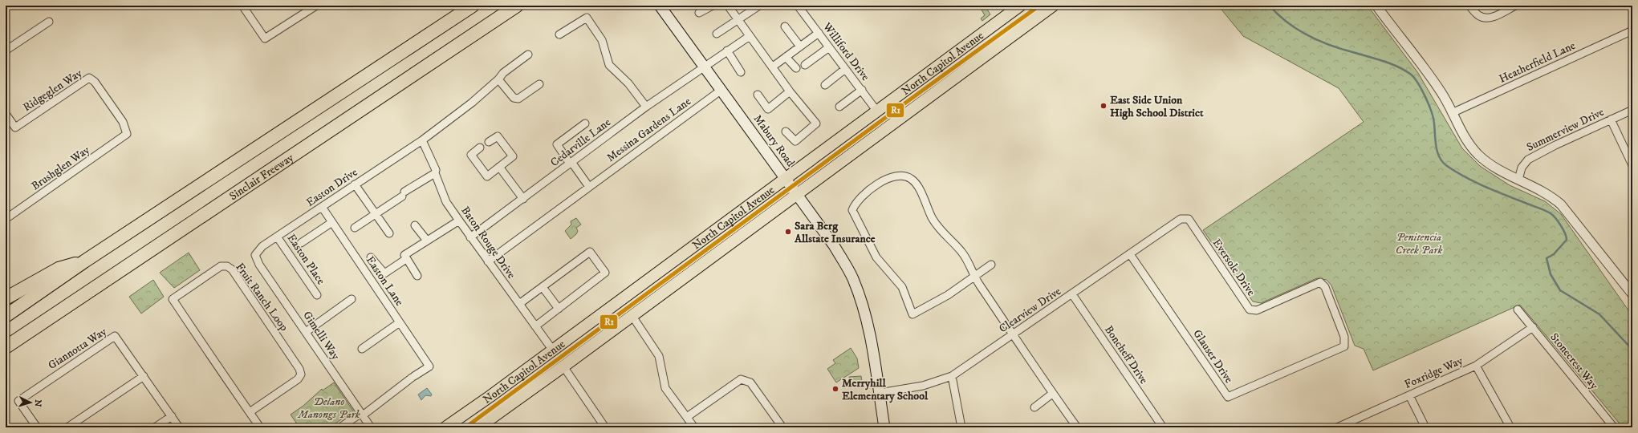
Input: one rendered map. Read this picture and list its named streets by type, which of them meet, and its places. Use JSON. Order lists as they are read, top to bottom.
{
  "streets": {
    "highway": ["Sinclair Freeway"],
    "main road": ["North Capitol Avenue", "Mabury Road"],
    "street": [
      "Williford Drive",
      "Heatherfield Lane",
      "Ridgeglen Way",
      "Messina Gardens Lane",
      "Summerview Drive",
      "Cedarville Lane",
      "Brushglen Way",
      "Easton Drive",
      "Baton Rouge Drive",
      "Easton Place",
      "Eversole Drive",
      "Easton Lane",
      "Fruit Ranch Loop",
      "Clearview Drive",
      "Gimelli Way",
      "Giannotta Way",
      "Boncheff Drive",
      "Glauser Drive",
      "Stonecrest Way",
      "Foxridge Way"
    ]
  },
  "crossings": [
    ["Williford Drive", "North Capitol Avenue"],
    ["North Capitol Avenue", "Mabury Road"],
    ["North Capitol Avenue", "Baton Rouge Drive"],
    ["Ridgeglen Way", "Brushglen Way"],
    ["Messina Gardens Lane", "Mabury Road"],
    ["Messina Gardens Lane", "Baton Rouge Drive"],
    ["Mabury Road", "Cedarville Lane"],
    ["Mabury Road", "Clearview Drive"],
    ["Cedarville Lane", "Baton Rouge Drive"],
    ["Easton Drive", "Baton Rouge Drive"],
    ["Easton Drive", "Easton Place"],
    ["Easton Drive", "Easton Lane"],
    ["Easton Drive", "Gimelli Way"],
    ["Eversole Drive", "Clearview Drive"],
    ["Eversole Drive", "Glauser Drive"],
    ["Easton Lane", "Gimelli Way"],
    ["Clearview Drive", "Boncheff Drive"],
    ["Clearview Drive", "Glauser Drive"],
    ["Stonecrest Way", "Foxridge Way"]
  ],
  "parks": ["Penitencia Creek Park", "Delano Manongs Park"],
  "places": ["East Side Union High School District", "Sara Berg Allstate Insurance", "Merryhill Elementary School"],
  "lines": ["transit line R1"],
  "north": "right"
}
